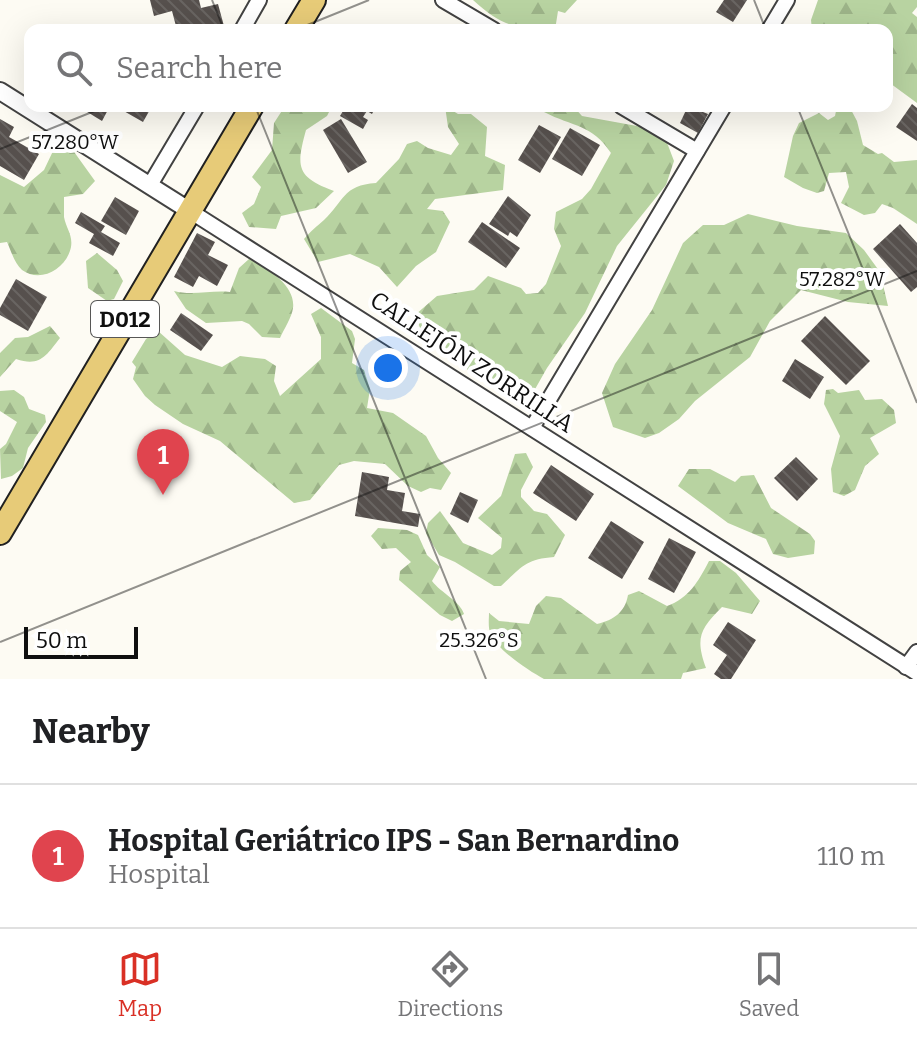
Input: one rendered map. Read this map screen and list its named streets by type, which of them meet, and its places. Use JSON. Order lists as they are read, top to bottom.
{
  "streets": {
    "main road": ["D012"],
    "street": ["CALLEJÓN ZORRILLA"]
  },
  "crossings": [
    ["D012", "CALLEJÓN ZORRILLA"]
  ],
  "scale_bar": "50 m",
  "page": {
    "search": "Search here",
    "pins": "1",
    "scale": "50 m",
    "heading": "Nearby",
    "list": [
      {
        "mark": "1",
        "name": "Hospital Geriátrico IPS - San Bernardino",
        "note": "Hospital",
        "value": "110 m"
      }
    ],
    "nav": ["Map", "Directions", "Saved"]
  },
  "coordinates": ["57.280°W", "57.282°W", "25.326°S"]
}
